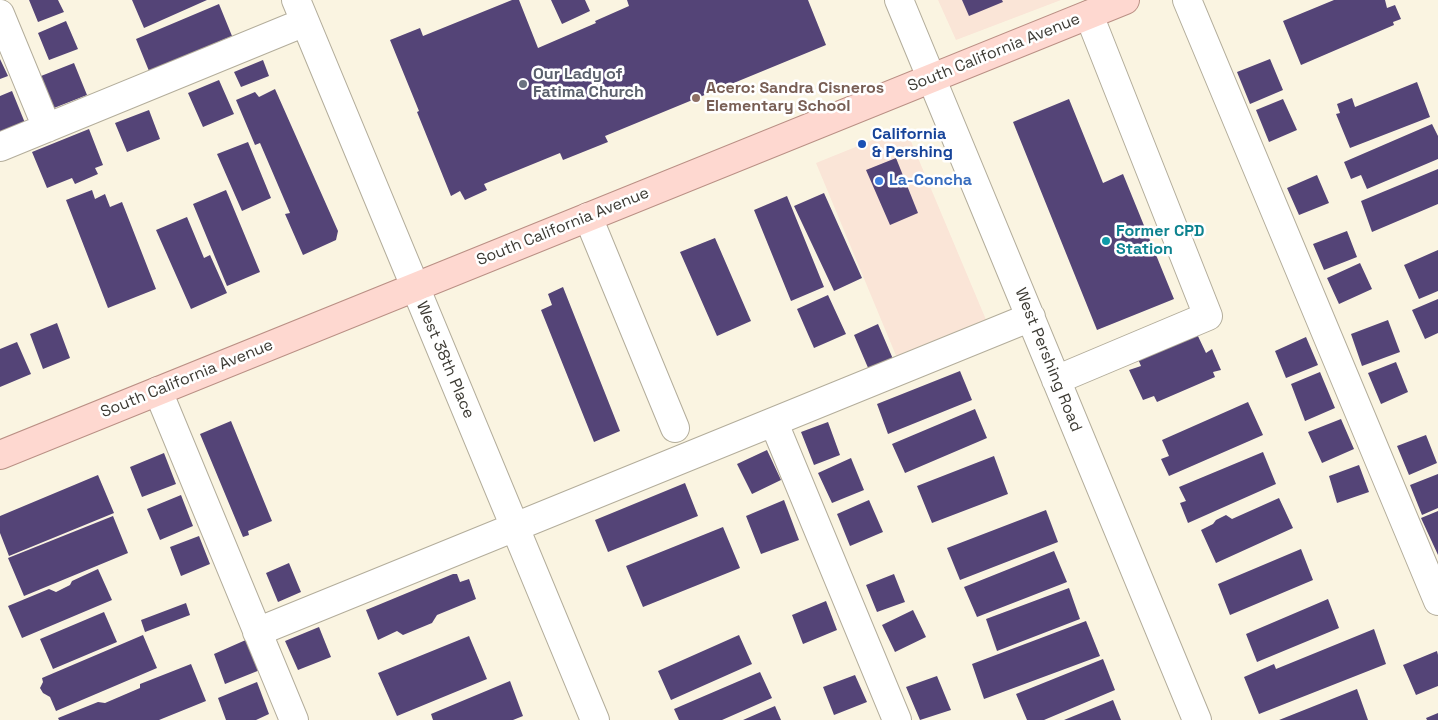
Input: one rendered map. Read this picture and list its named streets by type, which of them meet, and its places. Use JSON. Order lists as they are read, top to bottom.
{
  "streets": {
    "main road": ["South California Avenue"],
    "street": ["West 38th Place", "West Pershing Road"]
  },
  "crossings": [
    ["South California Avenue", "West 38th Place"],
    ["South California Avenue", "West Pershing Road"]
  ],
  "places": [
    "Our Lady of Fatima Church",
    "Acero: Sandra Cisneros Elementary School",
    "California & Pershing",
    "La-Concha",
    "Former CPD Station"
  ]
}
